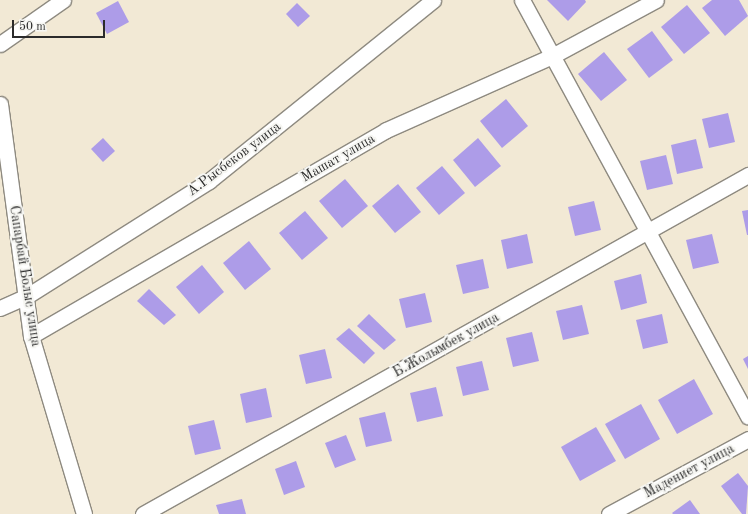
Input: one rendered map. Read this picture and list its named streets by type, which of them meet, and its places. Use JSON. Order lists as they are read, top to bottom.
{
  "streets": {
    "street": [
      "Машат улица",
      "А.Рысбеков улица",
      "Сапарбай Болыс улица",
      "Б.Жолымбек улица",
      "Мадениет улица"
    ]
  },
  "crossings": [
    ["Машат улица", "Сапарбай Болыс улица"],
    ["А.Рысбеков улица", "Сапарбай Болыс улица"]
  ],
  "scale_bar": "50 m"
}
